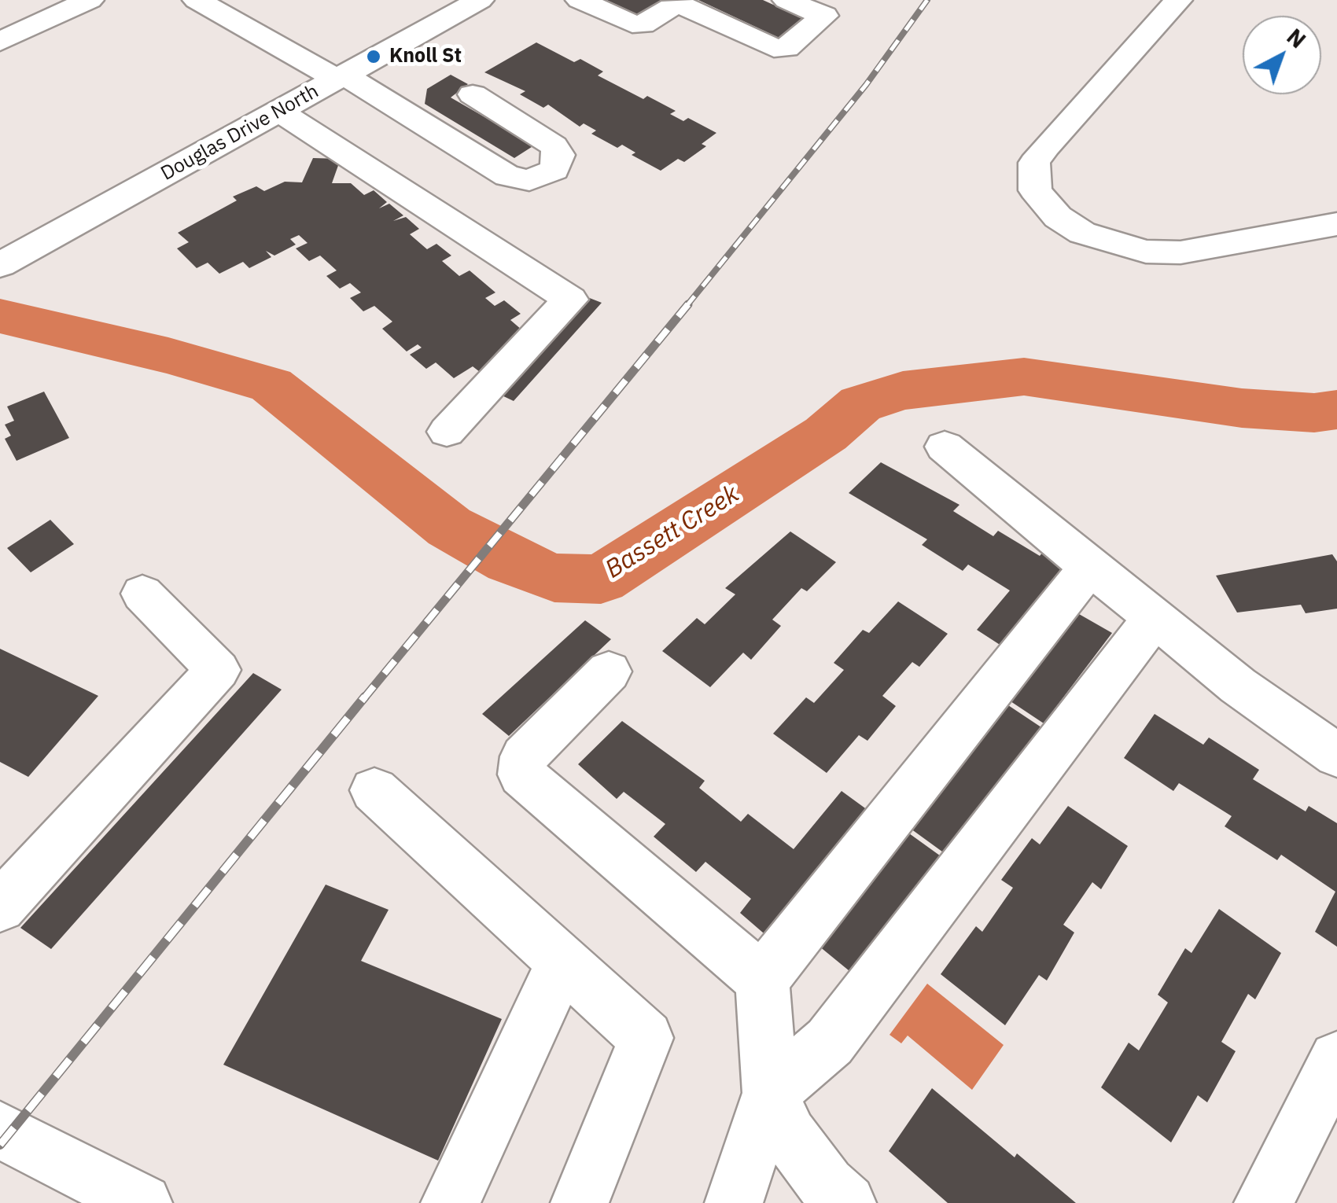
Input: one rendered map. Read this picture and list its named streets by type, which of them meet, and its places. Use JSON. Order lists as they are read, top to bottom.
{
  "streets": {
    "street": ["Douglas Drive North"]
  },
  "water": ["Bassett Creek"],
  "places": ["Knoll St"],
  "north": "top right"
}
